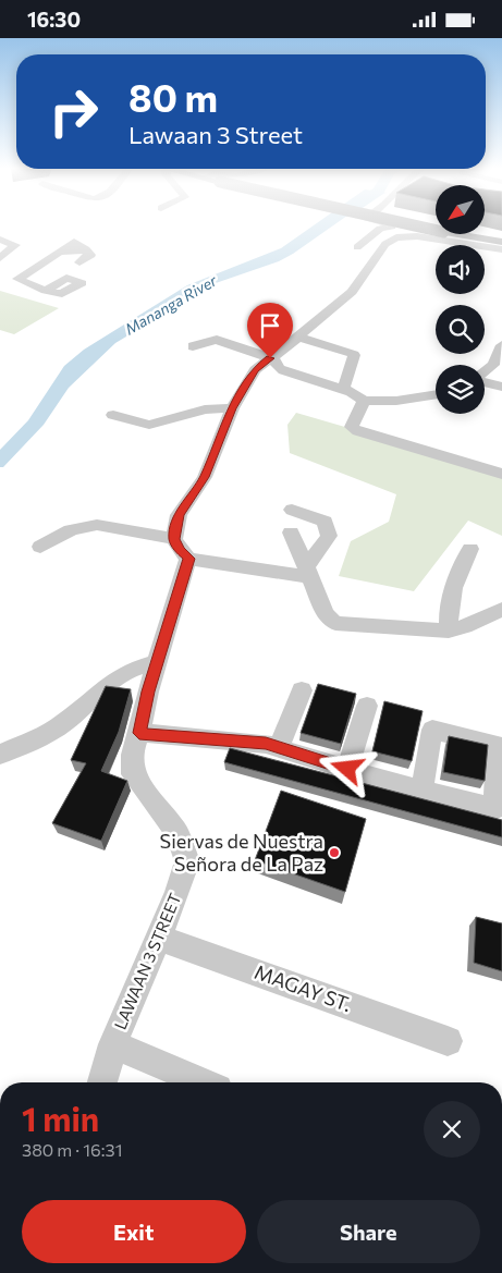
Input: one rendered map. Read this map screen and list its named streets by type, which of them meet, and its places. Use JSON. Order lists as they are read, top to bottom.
{
  "streets": {
    "street": ["LAWAAN 3 STREET", "MAGAY ST."]
  },
  "crossings": [
    ["LAWAAN 3 STREET", "MAGAY ST."]
  ],
  "water": ["Mananga River"],
  "places": ["Siervas de Nuestra Señora de La Paz"],
  "north": "bottom left",
  "page": {
    "status": "16:30",
    "turn": ["80 m", "Lawaan 3 Street"],
    "heading": ["1 min", "380 m · 16:31"],
    "buttons": ["Exit", "Share"]
  }
}
